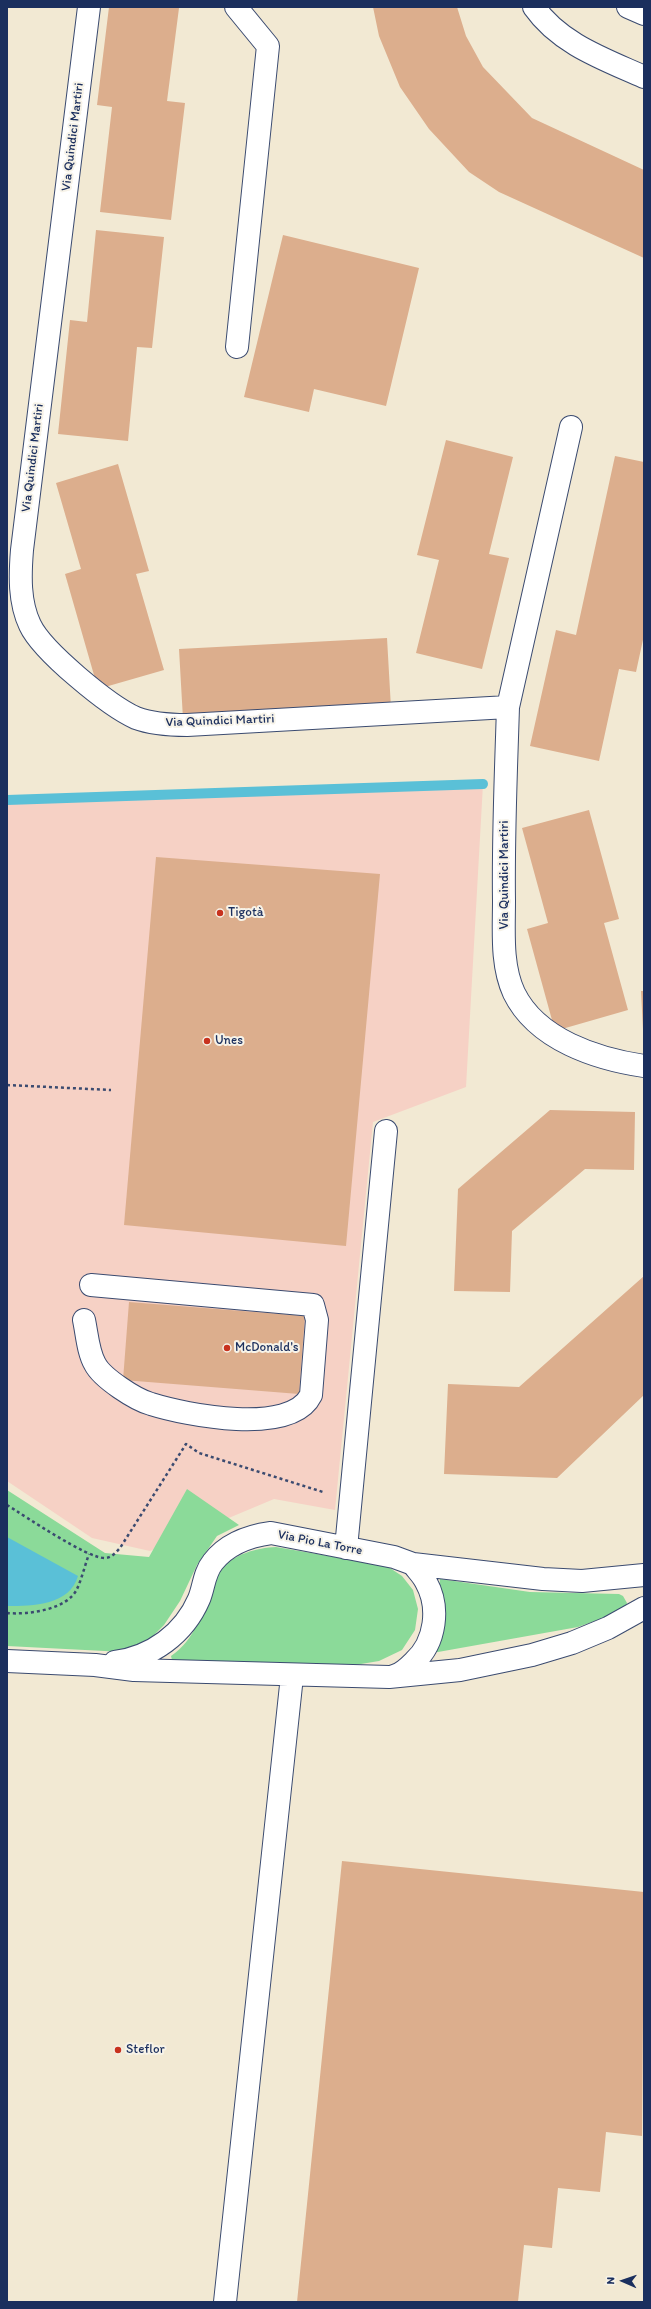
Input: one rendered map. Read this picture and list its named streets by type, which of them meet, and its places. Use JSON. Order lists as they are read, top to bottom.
{
  "streets": {
    "street": ["Via Quindici Martiri", "Via Pio La Torre"]
  },
  "places": [
    "Tigotà",
    "Unes",
    "McDonald's",
    "Steflor"
  ],
  "north": "left"
}
